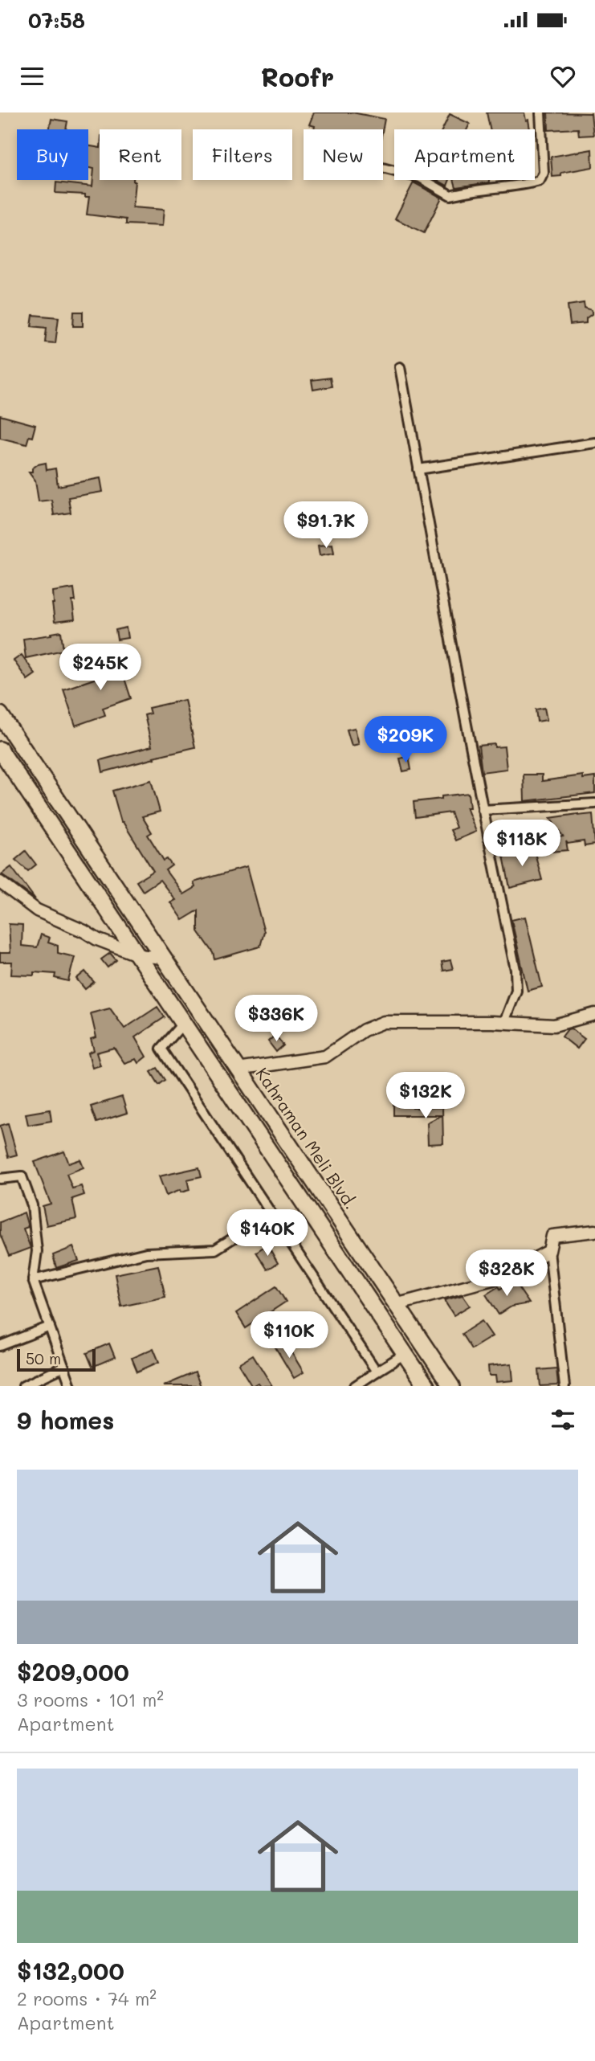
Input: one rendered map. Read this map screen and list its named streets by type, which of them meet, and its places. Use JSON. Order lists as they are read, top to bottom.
{
  "streets": {
    "highway": ["Kahraman Meli Blvd."]
  },
  "scale_bar": "50 m",
  "page": {
    "status": "07:58",
    "header": "Roofr",
    "chip": [
      "Buy",
      "Rent",
      "Filters",
      "New",
      "Apartment"
    ],
    "price": [
      "$91.7K",
      "$245K",
      "$209K",
      "$118K",
      "$336K",
      "$132K",
      "$140K",
      "$328K",
      "$110K"
    ],
    "scale": "50 m",
    "heading": "9 homes",
    "list": [
      {
        "name": "$209,000",
        "note": "3 rooms · 101 m² · Apartment"
      },
      {
        "name": "$132,000",
        "note": "2 rooms · 74 m² · Apartment"
      }
    ]
  }
}
